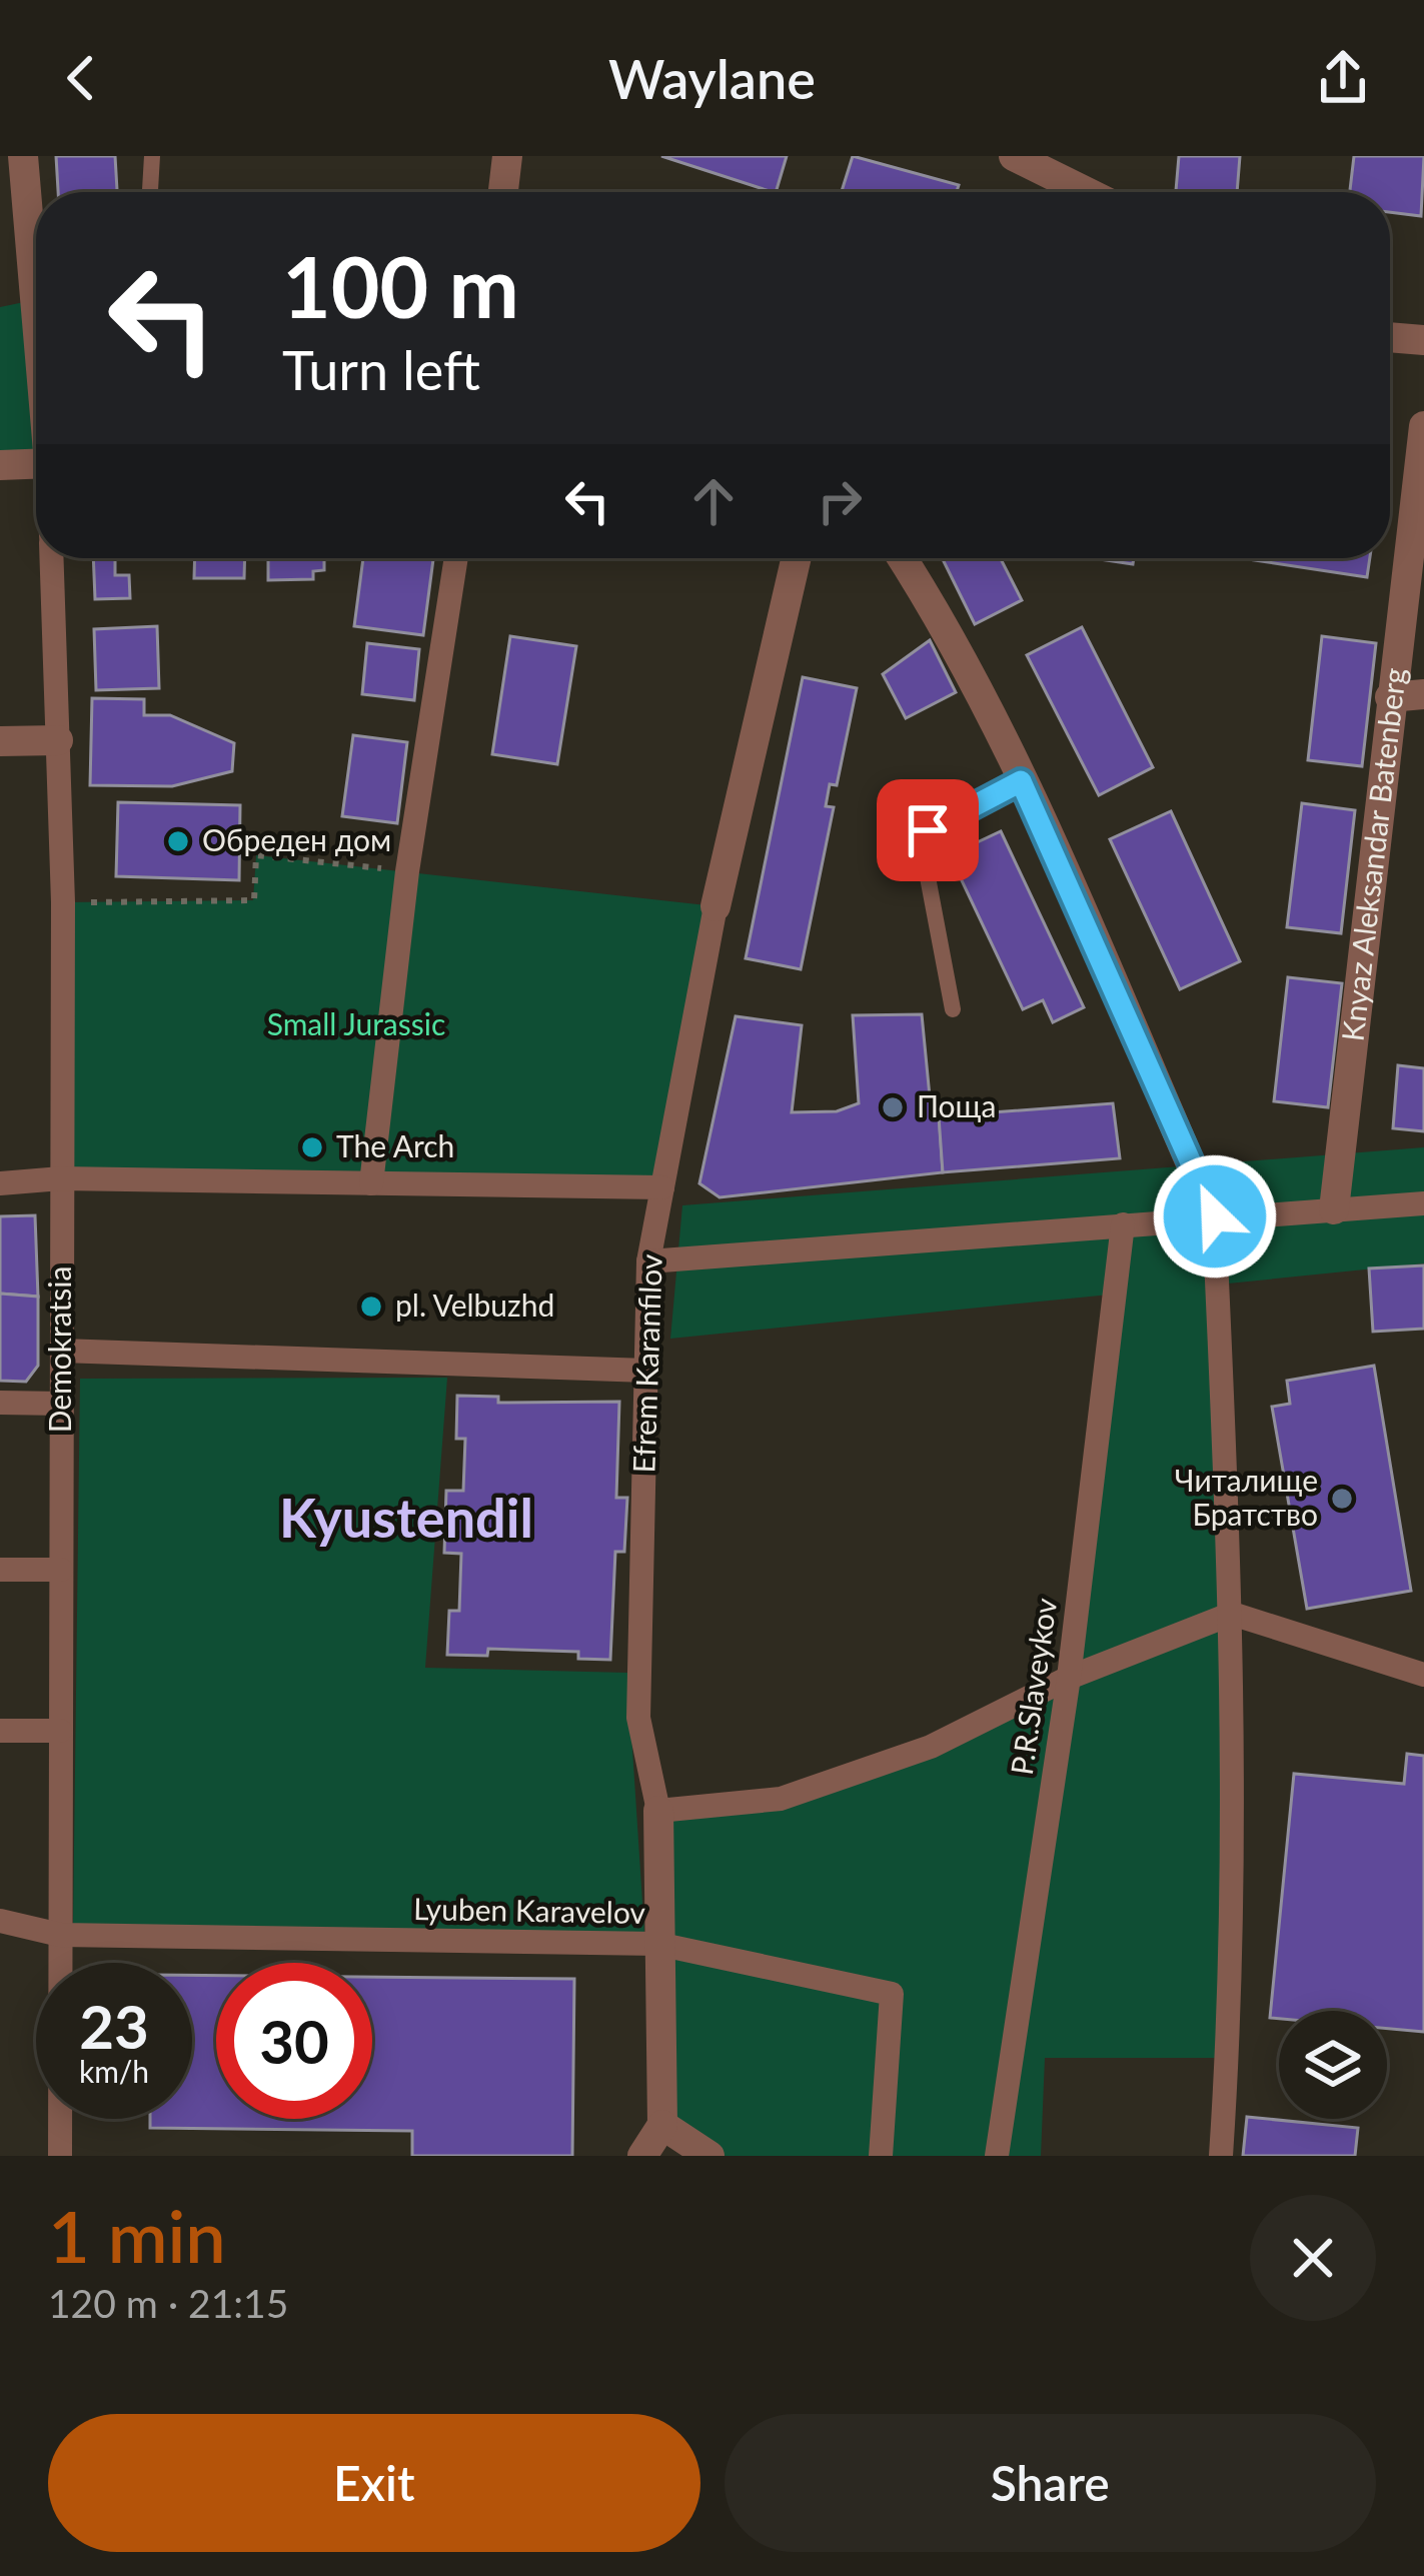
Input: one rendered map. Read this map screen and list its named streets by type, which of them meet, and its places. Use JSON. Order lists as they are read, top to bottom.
{
  "streets": {
    "street": [
      "Knyaz Aleksandar Batenberg",
      "Demokratsia",
      "Efrem Karanfilov",
      "P.R.Slaveykov",
      "Lyuben Karavelov"
    ]
  },
  "crossings": [
    ["Demokratsia", "Lyuben Karavelov"],
    ["Efrem Karanfilov", "Lyuben Karavelov"]
  ],
  "districts": ["Kyustendil"],
  "parks": ["Small Jurassic"],
  "places": [
    "Обреден дом",
    "Поща",
    "The Arch",
    "pl. Velbuzhd",
    "Читалище Братство"
  ],
  "page": {
    "header": "Waylane",
    "turn": ["100 m", "Turn left"],
    "speed": "23 km/h",
    "limit": "30",
    "heading": ["1 min", "120 m · 21:15"],
    "buttons": ["Exit", "Share"]
  }
}
